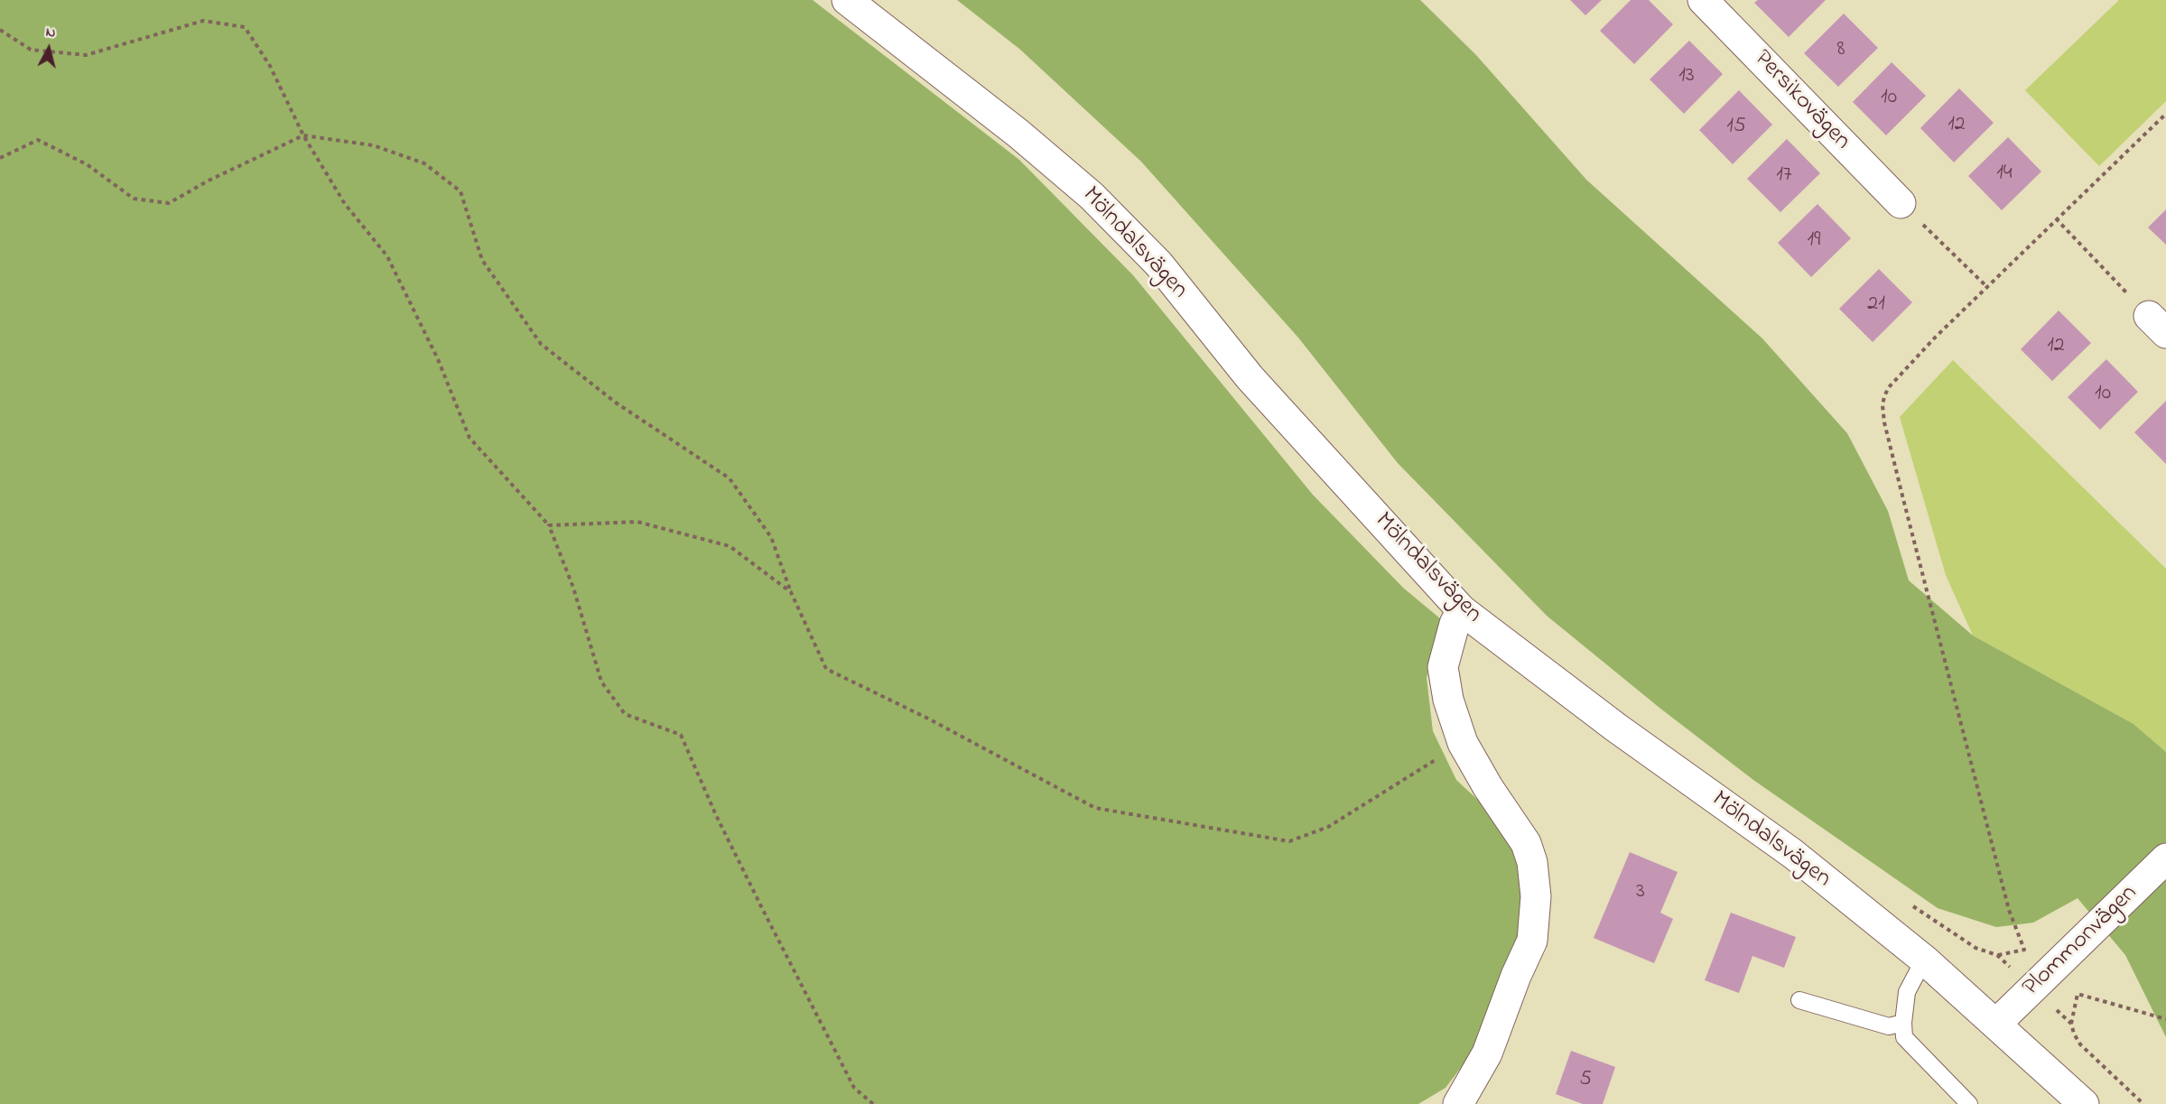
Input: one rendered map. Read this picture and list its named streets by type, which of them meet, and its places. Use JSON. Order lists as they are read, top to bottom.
{
  "streets": {
    "street": ["Persikovägen", "Mölndalsvägen", "Plommonvägen"]
  },
  "crossings": [
    ["Mölndalsvägen", "Plommonvägen"]
  ],
  "house_numbers": [
    "8",
    "13",
    "10",
    "12",
    "15",
    "14",
    "17",
    "19",
    "21",
    "12",
    "10",
    "3",
    "5"
  ],
  "north": "top"
}
